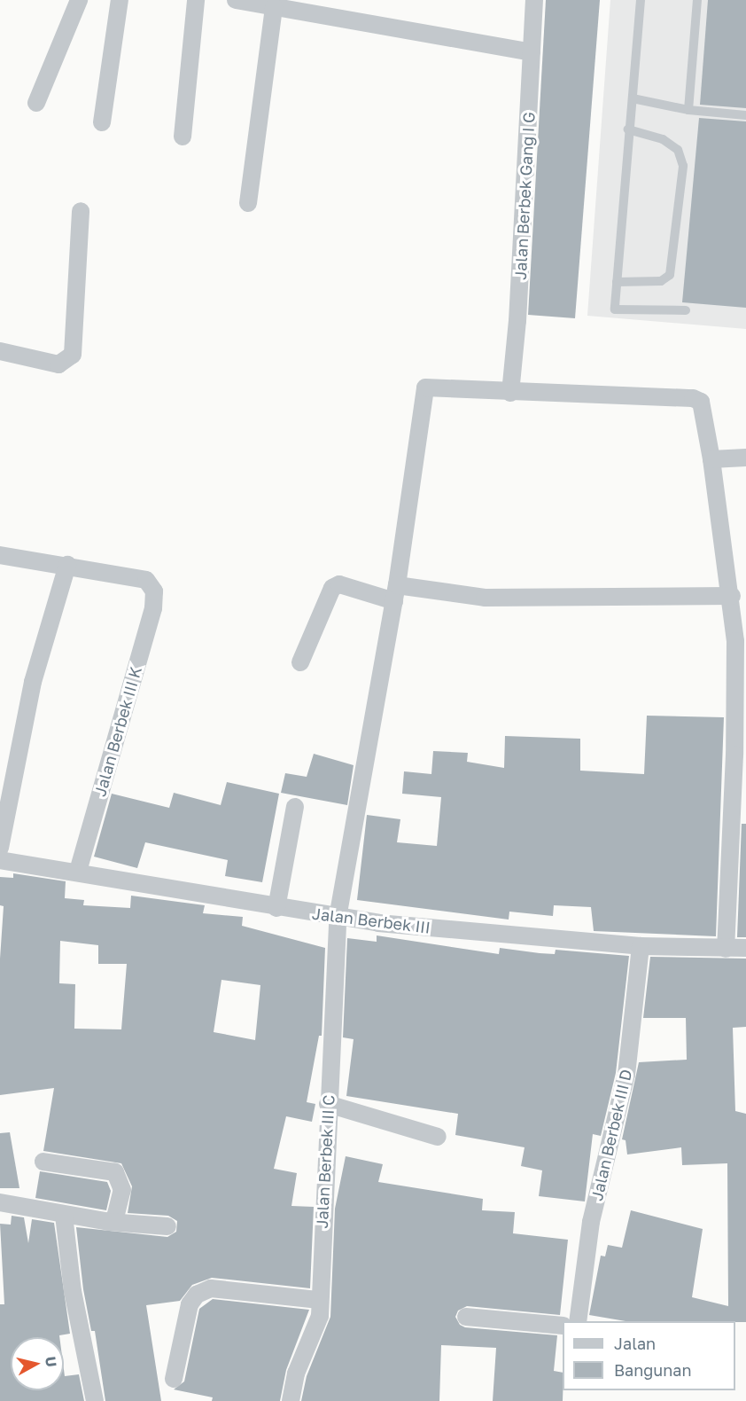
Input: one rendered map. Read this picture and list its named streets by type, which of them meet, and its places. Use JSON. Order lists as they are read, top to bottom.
{
  "streets": {
    "street": [
      "Jalan Berbek Gang I G",
      "Jalan Berbek III K",
      "Jalan Berbek III",
      "Jalan Berbek III D",
      "Jalan Berbek III C"
    ]
  },
  "crossings": [
    ["Jalan Berbek Gang I G", "Jalan Berbek III C"],
    ["Jalan Berbek III K", "Jalan Berbek III"],
    ["Jalan Berbek III", "Jalan Berbek III D"],
    ["Jalan Berbek III", "Jalan Berbek III C"]
  ],
  "legend": ["Jalan", "Bangunan"],
  "north": "right"
}
